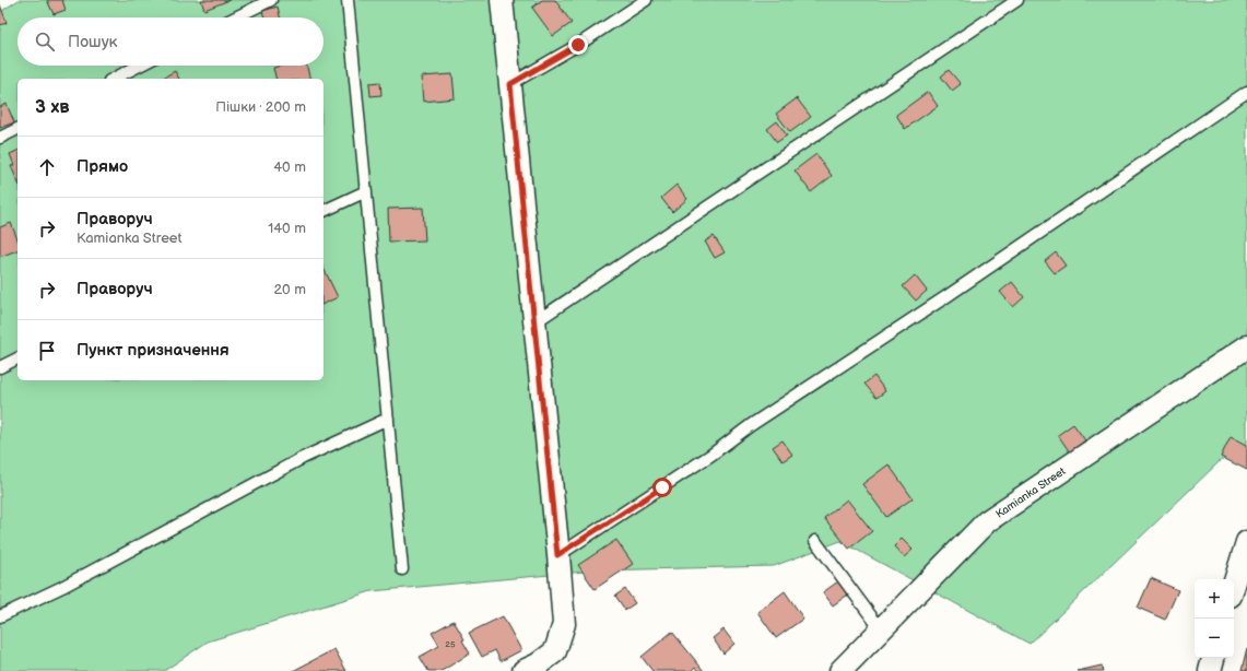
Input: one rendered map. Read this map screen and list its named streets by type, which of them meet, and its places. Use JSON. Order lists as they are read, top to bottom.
{
  "streets": {
    "street": ["Kamianka Street"]
  },
  "house_numbers": ["25"],
  "page": {
    "search": "Пошук",
    "heading": ["3 хв", "Пішки · 200 m"],
    "list": [
      ["Прямо", "40 m"],
      ["Праворуч", "Kamianka Street", "140 m"],
      ["Праворуч", "20 m"],
      "Пункт призначення"
    ],
    "map_buttons": ["+", "−"]
  }
}
